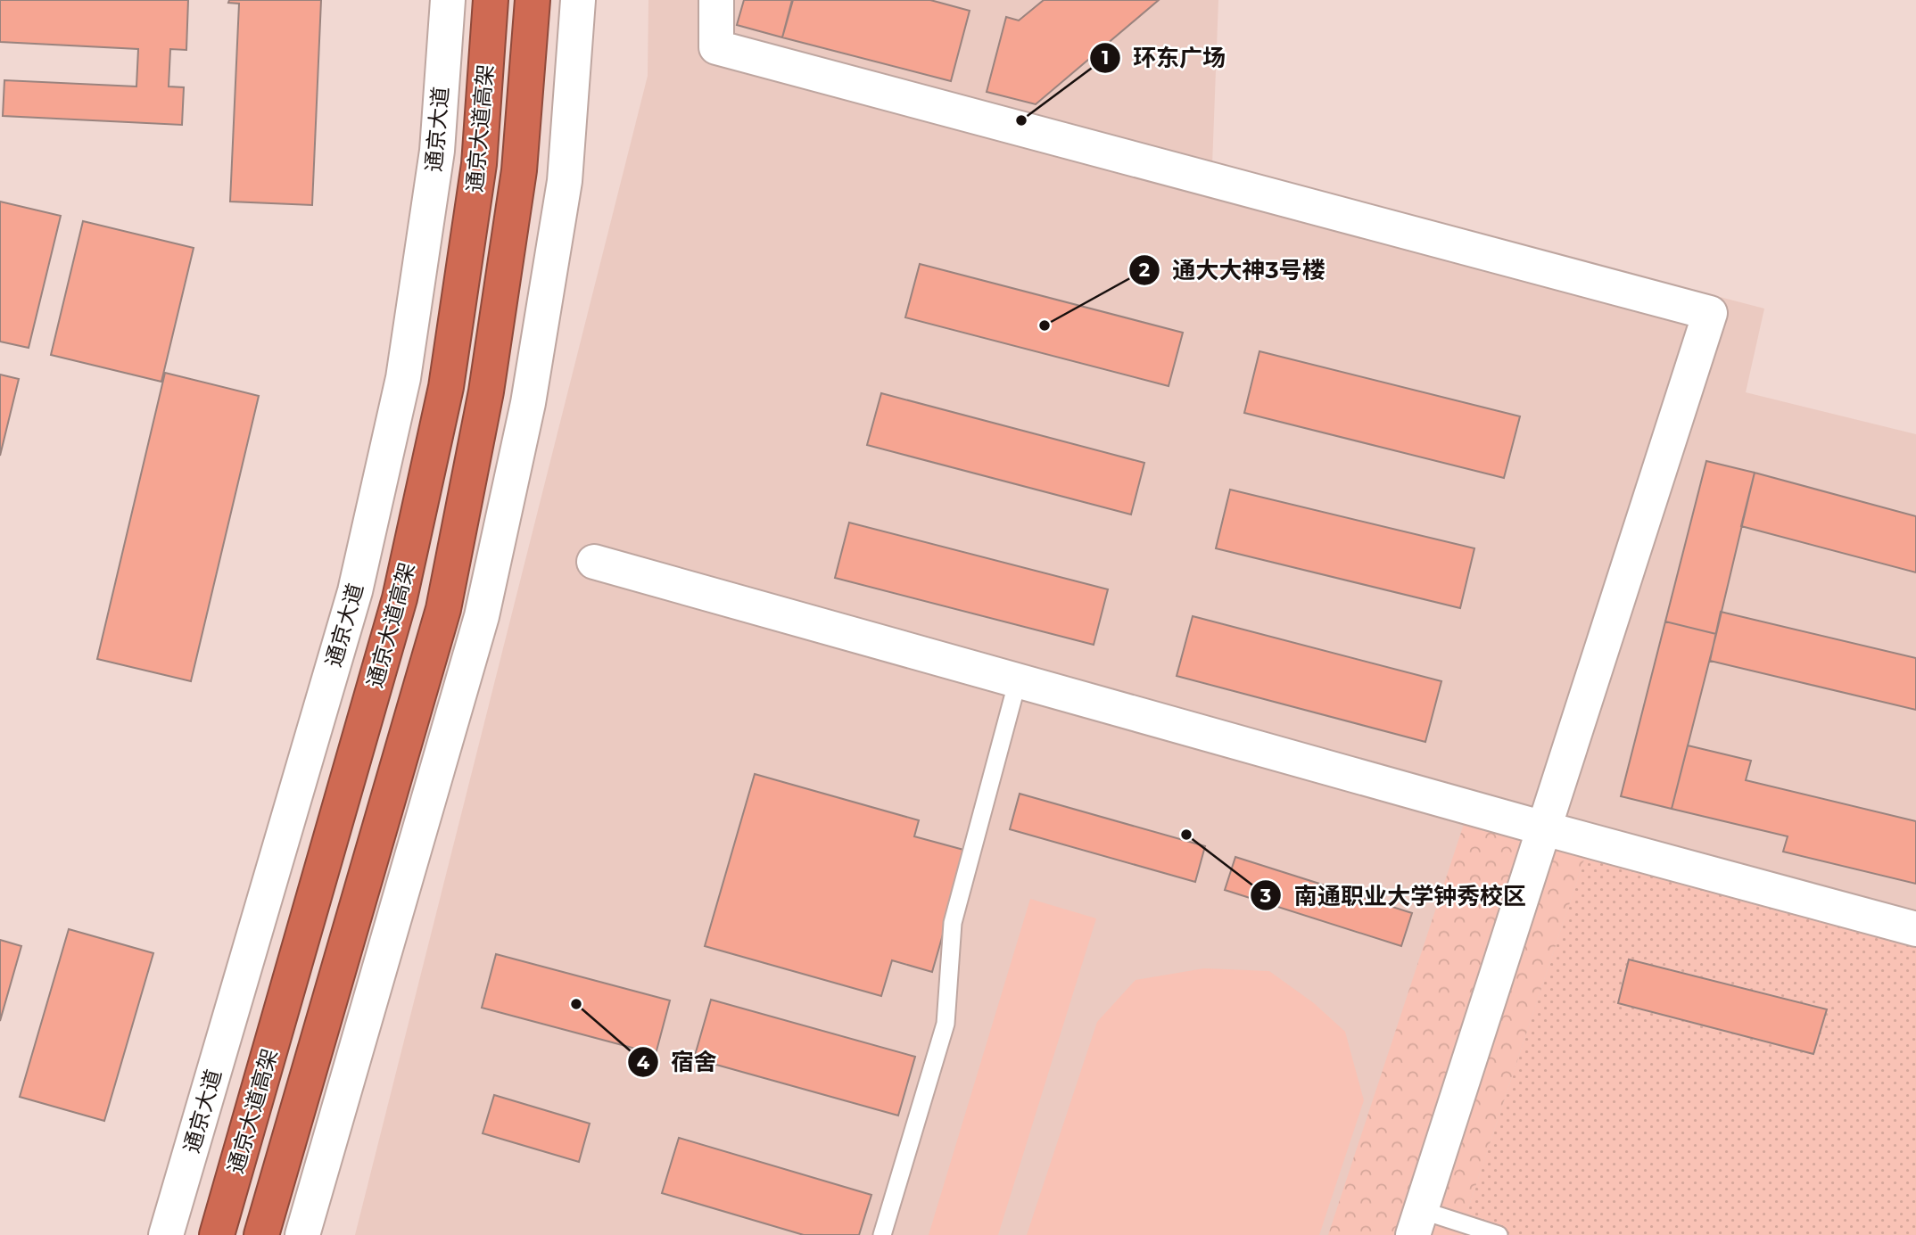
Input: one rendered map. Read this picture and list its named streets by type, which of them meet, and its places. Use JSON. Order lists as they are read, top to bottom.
{
  "streets": {
    "highway": ["通京大道高架"],
    "street": ["通京大道"]
  },
  "places": [
    "环东广场",
    "通大大神3号楼",
    "南通职业大学钟秀校区",
    "宿舍"
  ]
}
